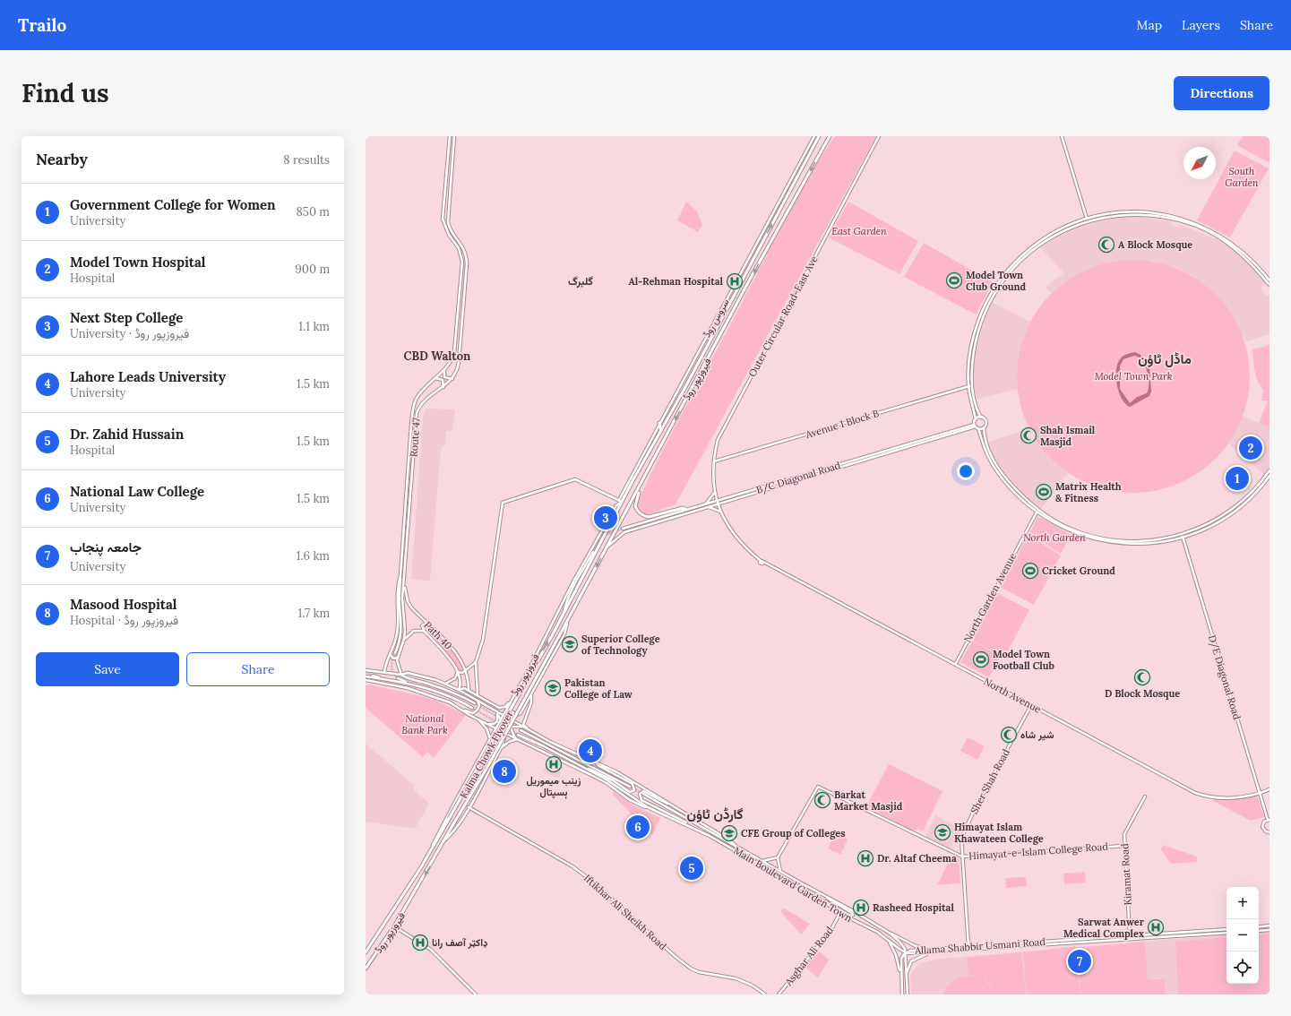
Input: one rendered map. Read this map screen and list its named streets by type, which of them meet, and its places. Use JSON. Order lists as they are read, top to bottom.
{
  "streets": {
    "main road": ["فیروزپور روڈ", "Kalma Chowk Flyover"],
    "street": [
      "Outer Circular Road-East Ave",
      "سروس روڈ",
      "Avenue 1 Block B",
      "Route 47",
      "B/C Diagonal Road",
      "North Garden Avenue",
      "Path 40",
      "D/E Diagonal Road",
      "North Avenue",
      "Sher Shah Road",
      "Himayat-e-Islam College Road",
      "Kiramat Road",
      "Main Boulevard Garden Town",
      "Iftikhar Ali Sheikh Road",
      "Allama Shabbir Usmani Road",
      "Asghar Ali Road"
    ]
  },
  "crossings": [
    ["Outer Circular Road-East Ave", "Avenue 1 Block B"],
    ["Outer Circular Road-East Ave", "B/C Diagonal Road"],
    ["Outer Circular Road-East Ave", "North Avenue"],
    ["سروس روڈ", "فیروزپور روڈ"],
    ["فیروزپور روڈ", "Kalma Chowk Flyover"],
    ["فیروزپور روڈ", "Main Boulevard Garden Town"],
    ["فیروزپور روڈ", "Iftikhar Ali Sheikh Road"],
    ["Route 47", "Path 40"],
    ["North Garden Avenue", "North Avenue"],
    ["D/E Diagonal Road", "North Avenue"],
    ["North Avenue", "Sher Shah Road"],
    ["Sher Shah Road", "Himayat-e-Islam College Road"],
    ["Sher Shah Road", "Allama Shabbir Usmani Road"],
    ["Himayat-e-Islam College Road", "Kiramat Road"],
    ["Kiramat Road", "Allama Shabbir Usmani Road"],
    ["Main Boulevard Garden Town", "Allama Shabbir Usmani Road"]
  ],
  "districts": [
    "گلبرگ",
    "CBD Walton",
    "ماڈل ٹاؤن",
    "گارڈن ٹاؤن"
  ],
  "parks": [
    "South Garden",
    "East Garden",
    "Model Town Park",
    "North Garden",
    "National Bank Park"
  ],
  "places": {
    "mosque": [
      "A Block Mosque",
      "Shah Ismail Masjid",
      "D Block Mosque",
      "شیر شاہ",
      "Barkat Market Masjid"
    ],
    "sports": [
      "Model Town Club Ground",
      "Matrix Health & Fitness",
      "Cricket Ground",
      "Model Town Football Club"
    ],
    "hospital": [
      "Al-Rehman Hospital",
      "زینب میموریل ہسپتال",
      "Dr. Altaf Cheema",
      "Rasheed Hospital",
      "Sarwat Anwer Medical Complex",
      "ډاکټر آصف رانا"
    ],
    "school or university": [
      "Superior College of Technology",
      "Pakistan College of Law",
      "Himayat Islam Khawateen College",
      "CFE Group of Colleges"
    ]
  },
  "north": "bottom left",
  "page": {
    "header": "Trailo",
    "nav": ["Map", "Layers", "Share"],
    "buttons": [
      "Directions",
      ["Save", "Share"]
    ],
    "title": "Find us",
    "heading": ["Nearby", "8 results"],
    "list": [
      {
        "mark": "1",
        "name": "Government College for Women",
        "note": "University",
        "value": "850 m"
      },
      {
        "mark": "2",
        "name": "Model Town Hospital",
        "note": "Hospital",
        "value": "900 m"
      },
      {
        "mark": "3",
        "name": "Next Step College",
        "note": "University · فیروزپور روڈ",
        "value": "1.1 km"
      },
      {
        "mark": "4",
        "name": "Lahore Leads University",
        "note": "University",
        "value": "1.5 km"
      },
      {
        "mark": "5",
        "name": "Dr. Zahid Hussain",
        "note": "Hospital",
        "value": "1.5 km"
      },
      {
        "mark": "6",
        "name": "National Law College",
        "note": "University",
        "value": "1.5 km"
      },
      {
        "mark": "7",
        "name": "جامعہ پنجاب",
        "note": "University",
        "value": "1.6 km"
      },
      {
        "mark": "8",
        "name": "Masood Hospital",
        "note": "Hospital · فیروزپور روڈ",
        "value": "1.7 km"
      }
    ],
    "pins": [
      "2",
      "1",
      "3",
      "4",
      "8",
      "6",
      "5",
      "7"
    ],
    "map_buttons": ["+", "−"]
  }
}
